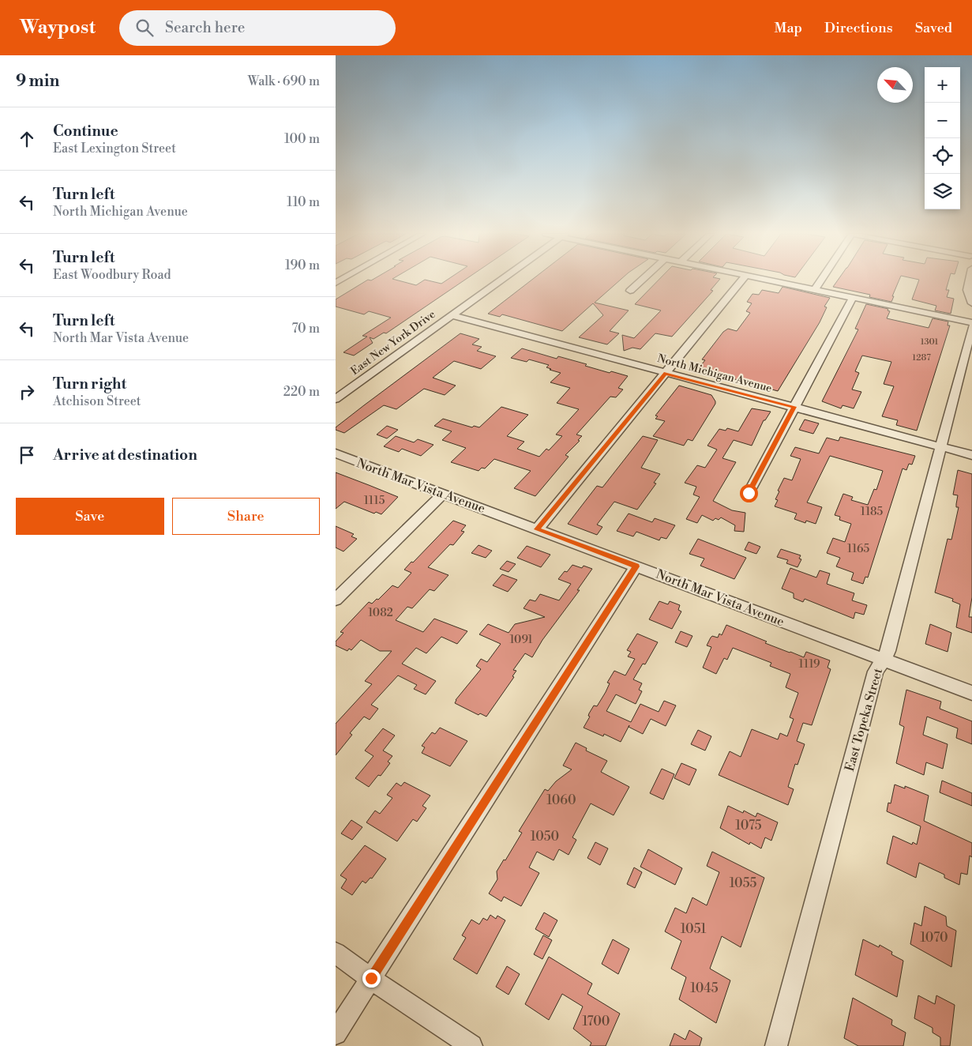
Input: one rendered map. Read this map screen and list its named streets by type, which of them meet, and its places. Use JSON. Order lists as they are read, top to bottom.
{
  "streets": {
    "street": [
      "East New York Drive",
      "North Michigan Avenue",
      "North Mar Vista Avenue",
      "East Topeka Street"
    ]
  },
  "crossings": [
    ["East New York Drive", "North Michigan Avenue"],
    ["North Michigan Avenue", "East Topeka Street"],
    ["North Mar Vista Avenue", "East Topeka Street"]
  ],
  "house_numbers": [
    "1301",
    "1287",
    "1115",
    "1185",
    "1165",
    "1082",
    "1091",
    "1119",
    "1060",
    "1075",
    "1050",
    "1055",
    "1051",
    "1070",
    "1045",
    "1700"
  ],
  "north": "top left",
  "page": {
    "header": "Waypost",
    "search": "Search here",
    "nav": ["Map", "Directions", "Saved"],
    "heading": ["9 min", "Walk · 690 m"],
    "map_buttons": ["+", "−"],
    "list": [
      ["Continue", "East Lexington Street", "100 m"],
      ["Turn left", "North Michigan Avenue", "110 m"],
      ["Turn left", "East Woodbury Road", "190 m"],
      ["Turn left", "North Mar Vista Avenue", "70 m"],
      ["Turn right", "Atchison Street", "220 m"],
      "Arrive at destination"
    ],
    "buttons": ["Save", "Share"]
  }
}
